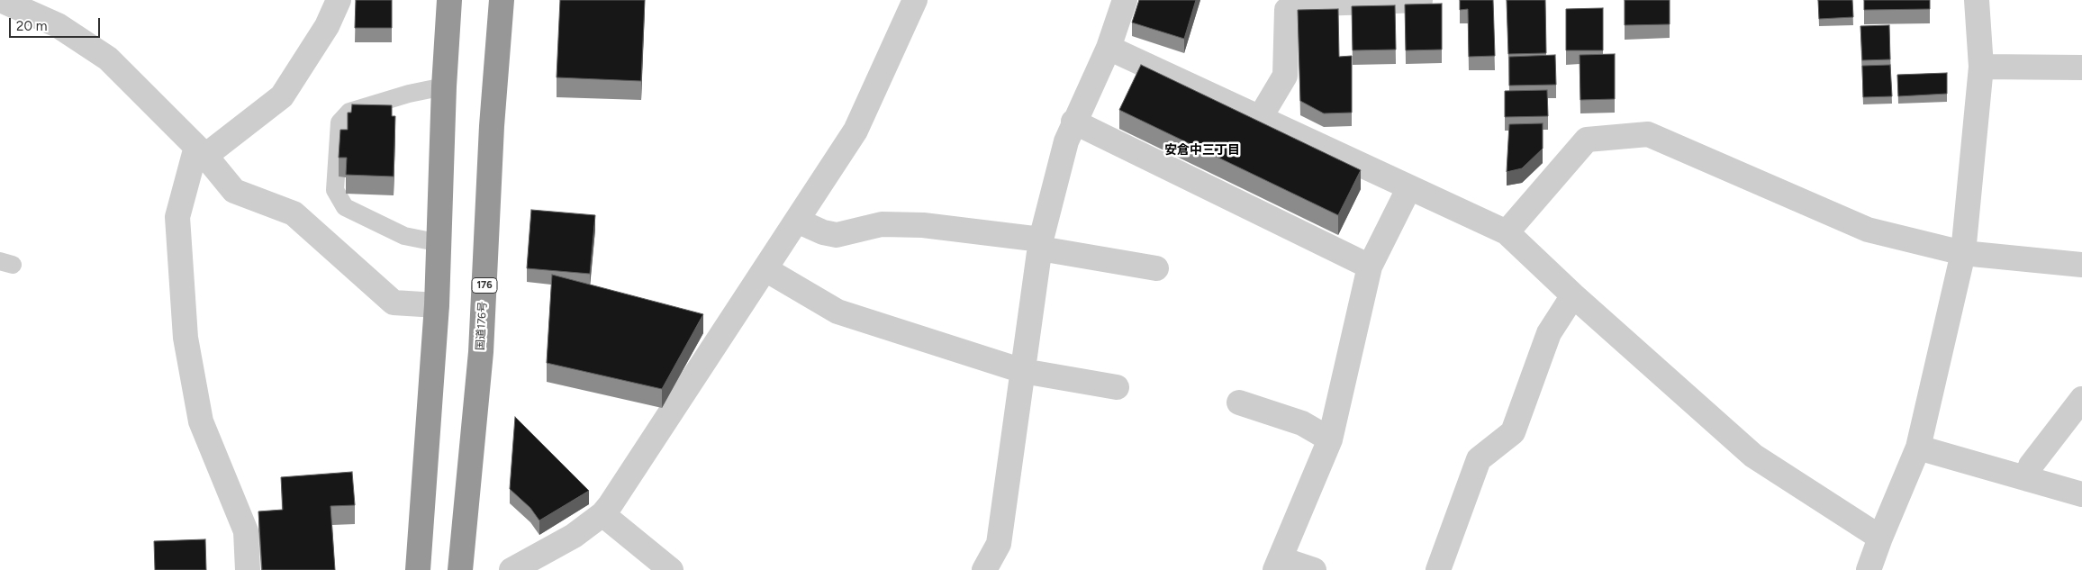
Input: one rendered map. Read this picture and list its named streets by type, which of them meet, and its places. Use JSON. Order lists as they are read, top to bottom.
{
  "streets": {
    "highway": ["176", "国道176号"]
  },
  "districts": ["安倉中三丁目"],
  "scale_bar": "20 m"
}
